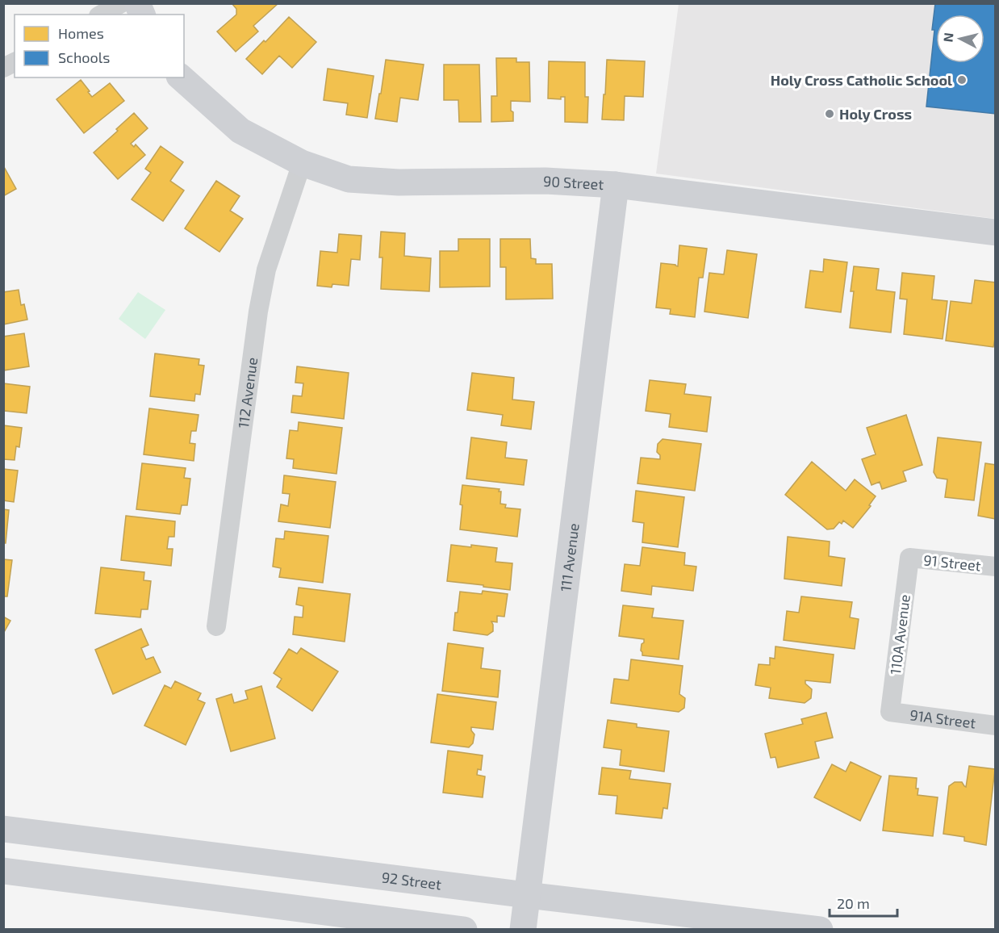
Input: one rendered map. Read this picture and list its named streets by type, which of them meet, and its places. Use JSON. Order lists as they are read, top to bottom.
{
  "streets": {
    "street": [
      "90 Street",
      "112 Avenue",
      "111 Avenue",
      "91 Street",
      "110A Avenue",
      "91A Street",
      "92 Street"
    ]
  },
  "crossings": [
    ["90 Street", "112 Avenue"],
    ["90 Street", "111 Avenue"],
    ["111 Avenue", "92 Street"],
    ["91 Street", "110A Avenue"],
    ["110A Avenue", "91A Street"]
  ],
  "places": ["Holy Cross Catholic School", "Holy Cross"],
  "legend": ["Homes", "Schools"],
  "scale_bar": "20 m",
  "north": "left"
}
